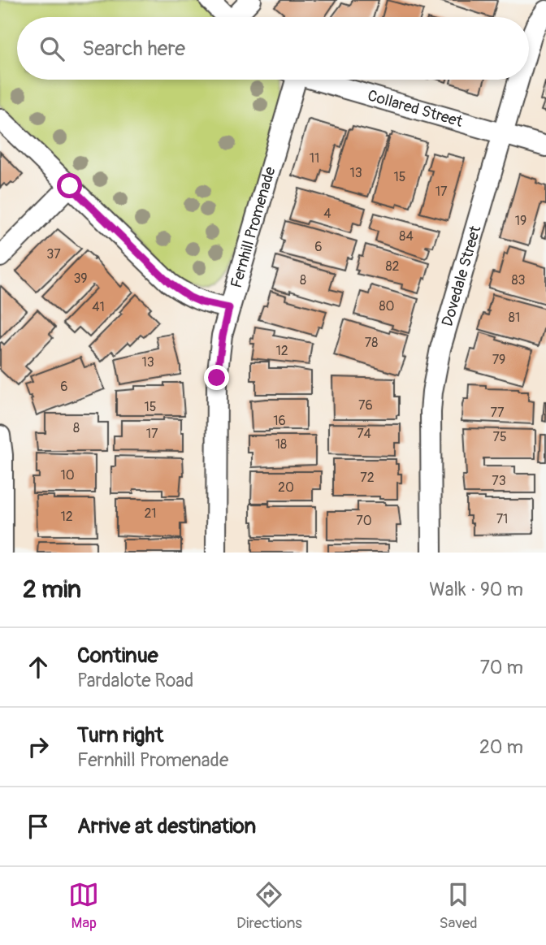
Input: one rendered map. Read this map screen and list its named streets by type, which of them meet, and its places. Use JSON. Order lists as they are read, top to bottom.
{
  "streets": {
    "street": ["Collared Street", "Fernhill Promenade", "Dovedale Street"]
  },
  "crossings": [
    ["Collared Street", "Dovedale Street"]
  ],
  "house_numbers": [
    "11",
    "13",
    "15",
    "17",
    "4",
    "19",
    "84",
    "6",
    "37",
    "82",
    "39",
    "8",
    "83",
    "80",
    "41",
    "81",
    "78",
    "12",
    "79",
    "13",
    "6",
    "76",
    "15",
    "77",
    "16",
    "8",
    "17",
    "74",
    "75",
    "18",
    "10",
    "72",
    "73",
    "20",
    "21",
    "12",
    "71",
    "70"
  ],
  "page": {
    "search": "Search here",
    "heading": ["2 min", "Walk · 90 m"],
    "list": [
      ["Continue", "Pardalote Road", "70 m"],
      ["Turn right", "Fernhill Promenade", "20 m"],
      "Arrive at destination"
    ],
    "nav": ["Map", "Directions", "Saved"]
  }
}
